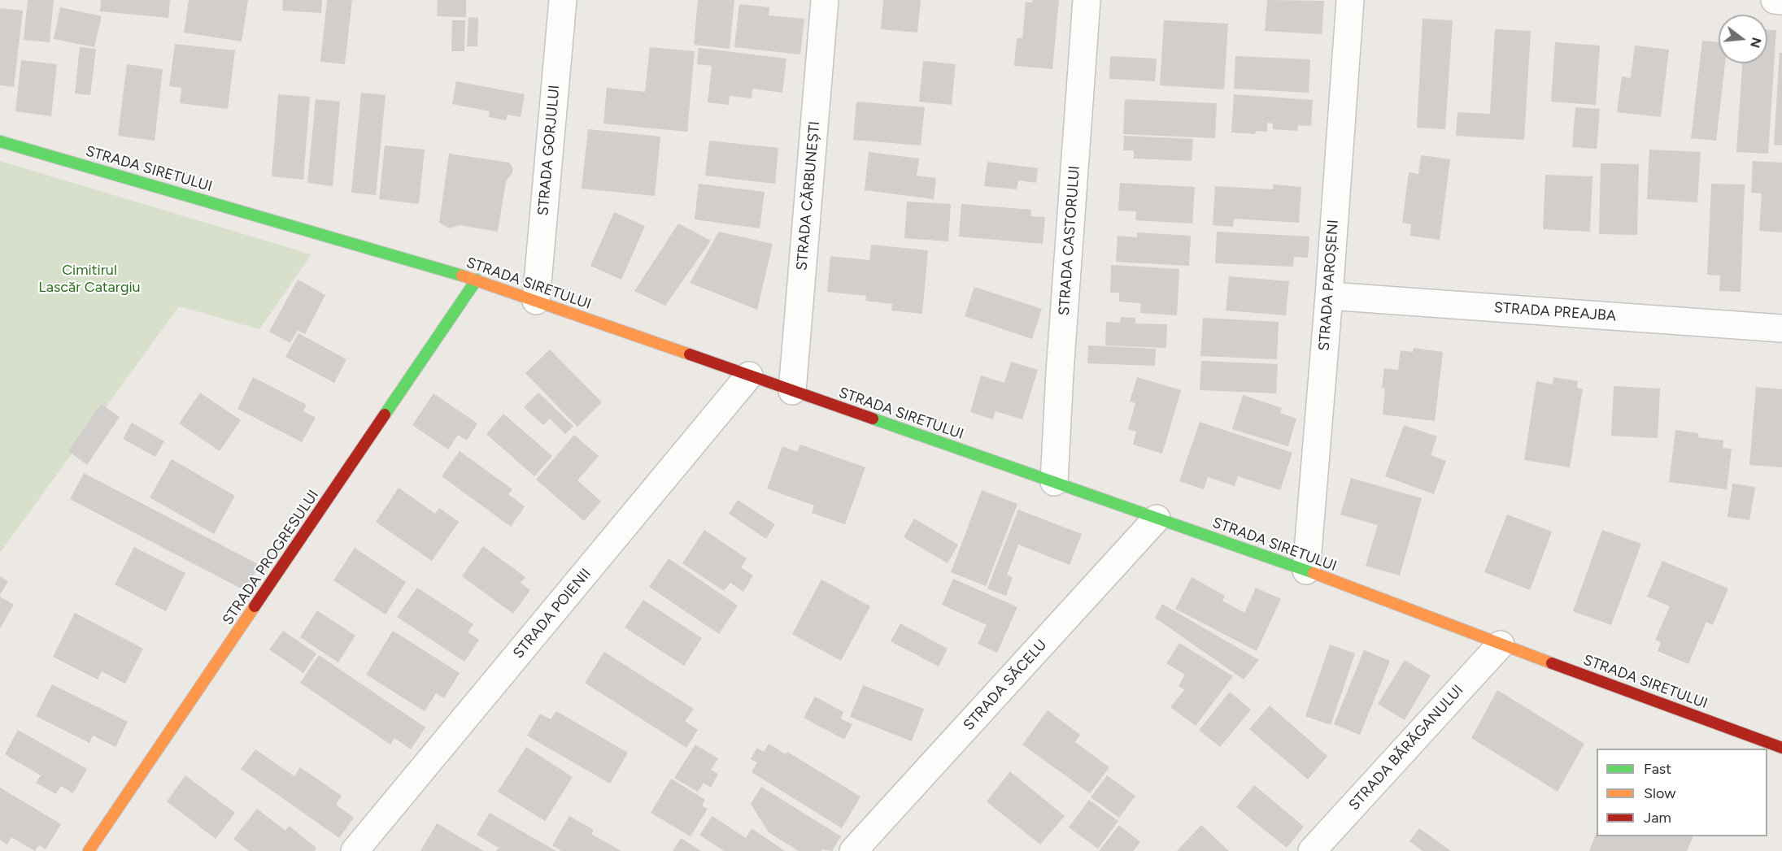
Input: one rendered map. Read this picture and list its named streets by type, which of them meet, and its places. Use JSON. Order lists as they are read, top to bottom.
{
  "streets": {
    "street": [
      "STRADA GORJULUI",
      "STRADA SIRETULUI",
      "STRADA CĂRBUNEȘTI",
      "STRADA CASTORULUI",
      "STRADA PAROȘENI",
      "STRADA PREAJBA",
      "STRADA PROGRESULUI",
      "STRADA POIENII",
      "STRADA SĂCELU",
      "STRADA BĂRĂGANULUI"
    ]
  },
  "crossings": [
    ["STRADA GORJULUI", "STRADA SIRETULUI"],
    ["STRADA SIRETULUI", "STRADA CĂRBUNEȘTI"],
    ["STRADA SIRETULUI", "STRADA CASTORULUI"],
    ["STRADA SIRETULUI", "STRADA PAROȘENI"],
    ["STRADA SIRETULUI", "STRADA PROGRESULUI"],
    ["STRADA SIRETULUI", "STRADA POIENII"],
    ["STRADA SIRETULUI", "STRADA SĂCELU"],
    ["STRADA SIRETULUI", "STRADA BĂRĂGANULUI"],
    ["STRADA PAROȘENI", "STRADA PREAJBA"]
  ],
  "parks": ["Cimitirul Lascăr Catargiu"],
  "legend": ["Fast", "Slow", "Jam"],
  "north": "right"
}
